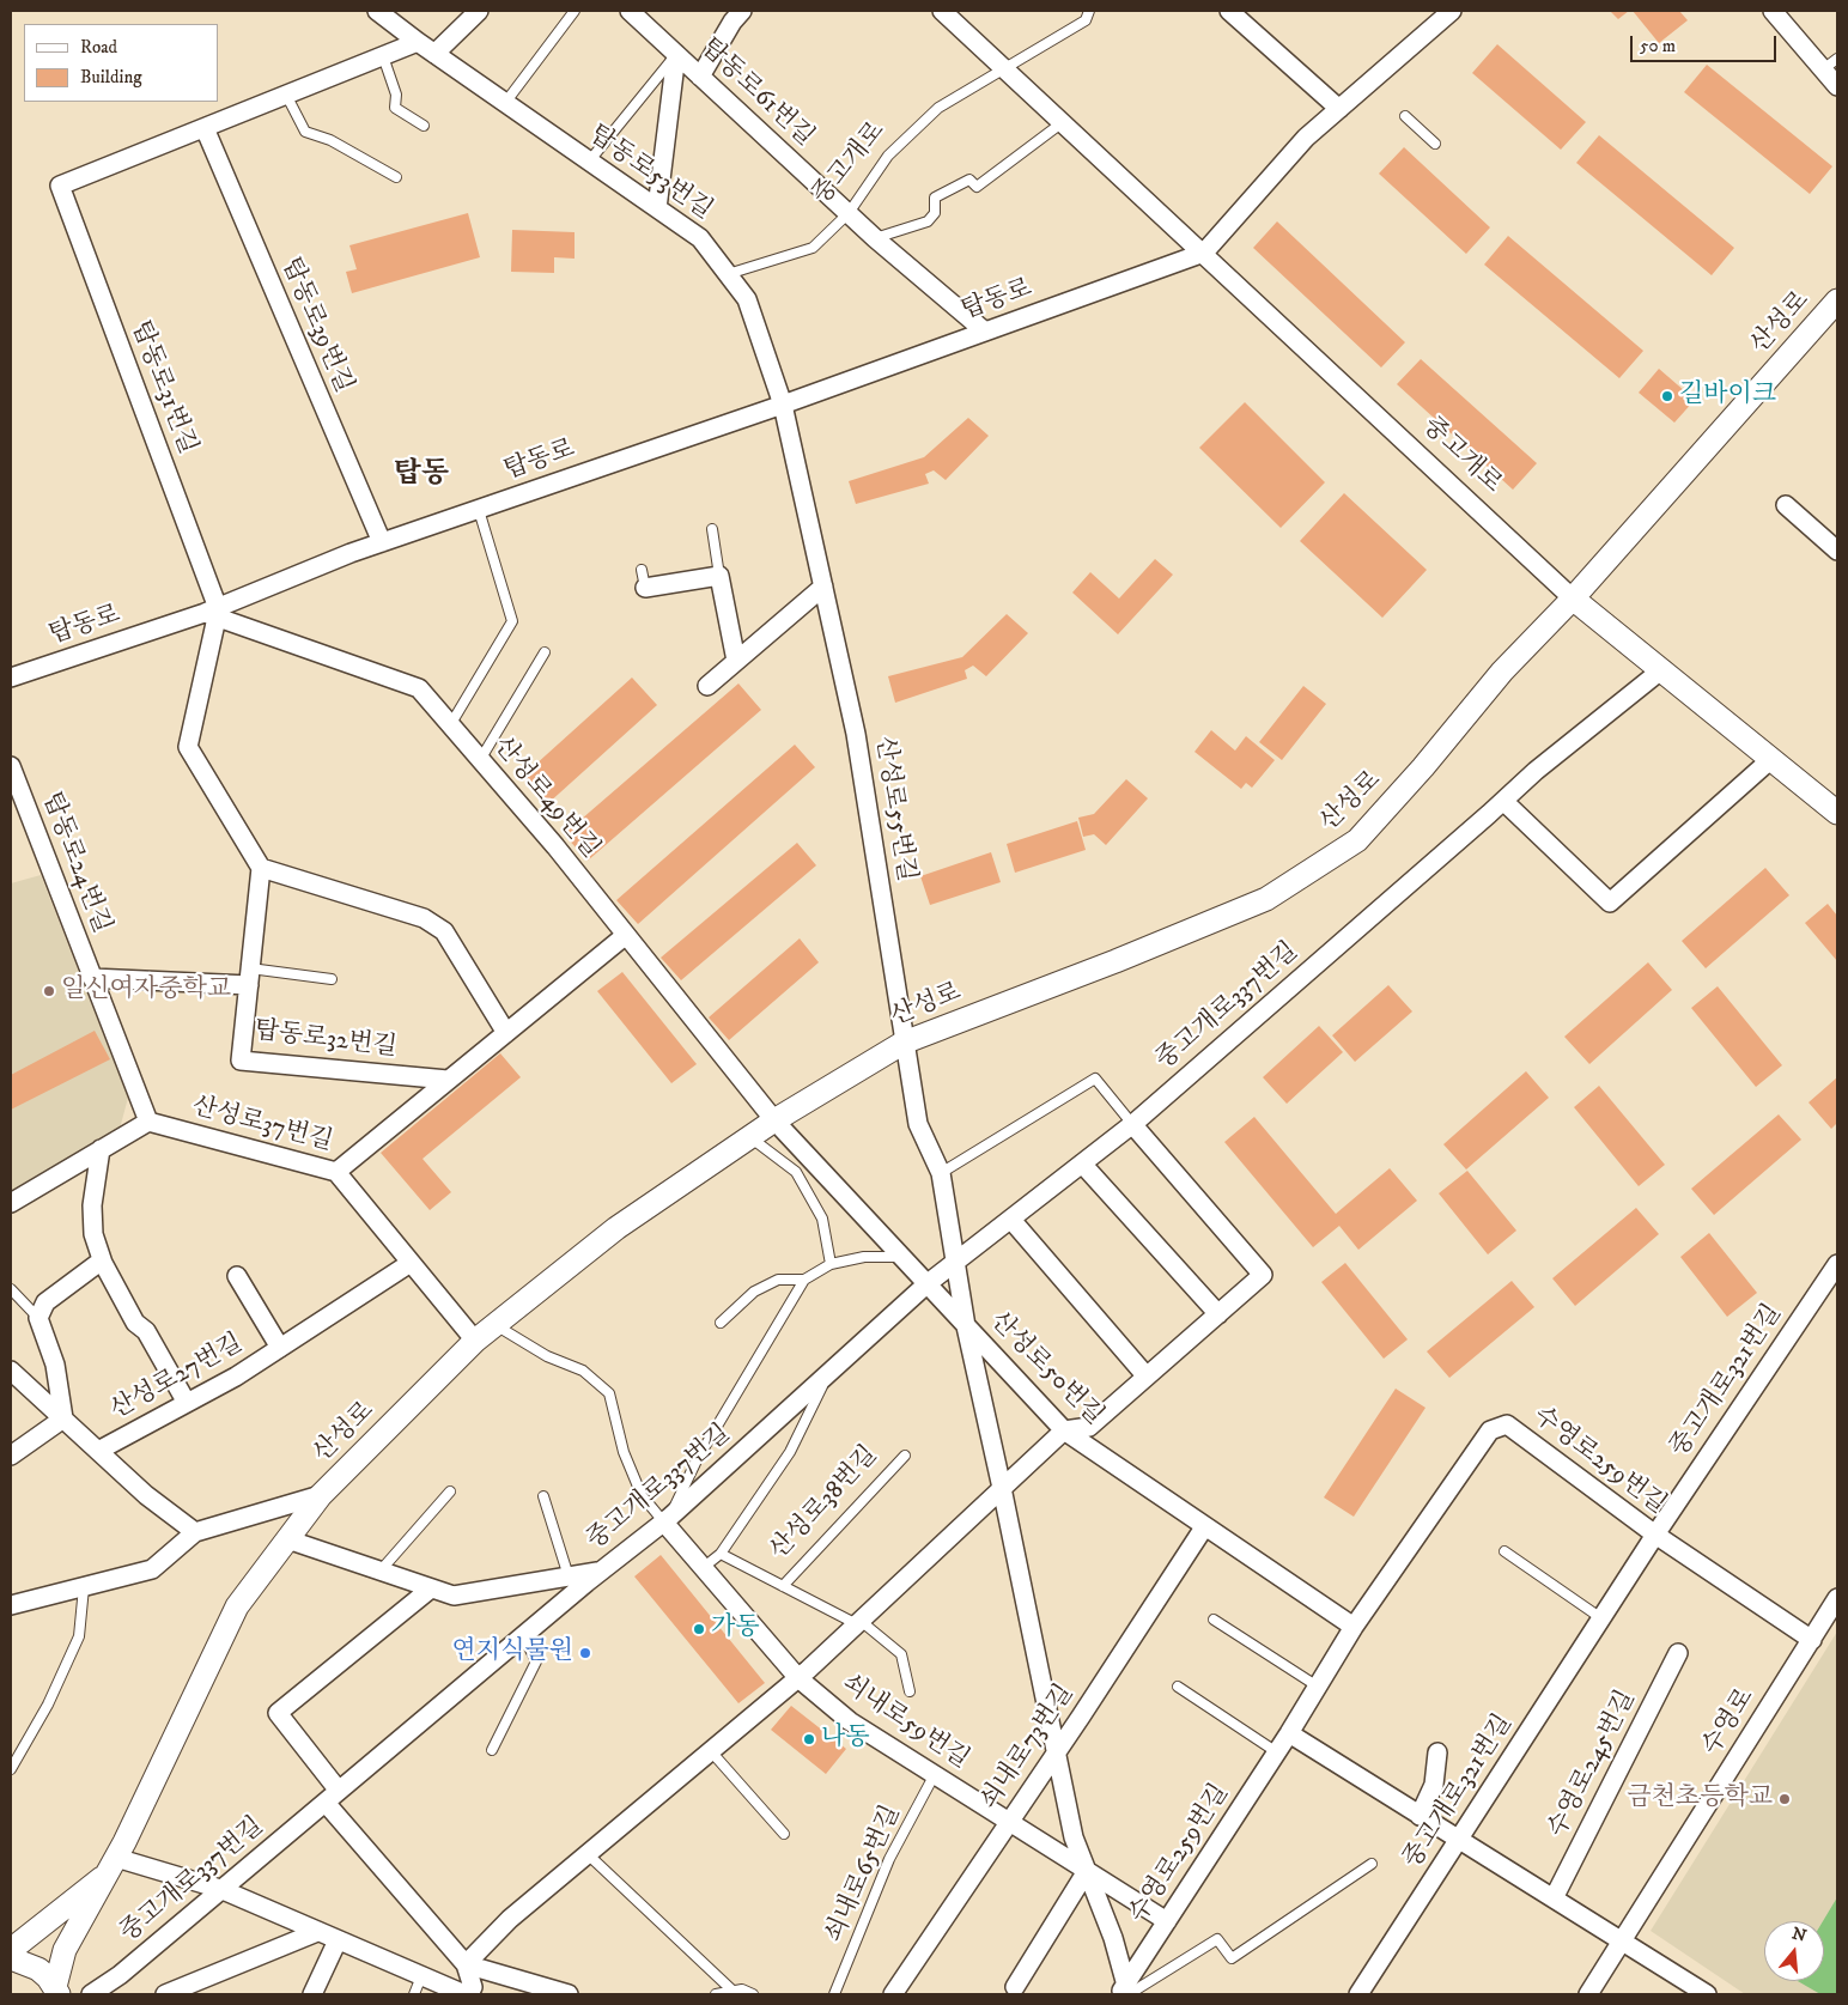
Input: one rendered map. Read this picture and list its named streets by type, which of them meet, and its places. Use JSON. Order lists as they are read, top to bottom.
{
  "streets": {
    "street": [
      "탑동로61번길",
      "중고개로",
      "탑동로53번길",
      "탑동로",
      "산성로",
      "탑동로39번길",
      "탑동로31번길",
      "산성로49번길",
      "산성로55번길",
      "탑동로24번길",
      "중고개로337번길",
      "탑동로32번길",
      "산성로37번길",
      "산성로50번길",
      "산성로27번길",
      "중고개로321번길",
      "수영로259번길",
      "쇠내로59번길",
      "수영로",
      "쇠내로73번길",
      "수영로245번길"
    ],
    "lane": ["산성로38번길", "쇠내로65번길"]
  },
  "crossings": [
    ["탑동로61번길", "중고개로"],
    ["탑동로61번길", "탑동로"],
    ["중고개로", "탑동로53번길"],
    ["중고개로", "탑동로"],
    ["중고개로", "산성로"],
    ["중고개로", "중고개로337번길"],
    ["탑동로53번길", "탑동로"],
    ["탑동로53번길", "산성로55번길"],
    ["탑동로", "탑동로39번길"],
    ["탑동로", "탑동로31번길"],
    ["탑동로", "산성로49번길"],
    ["탑동로", "산성로55번길"],
    ["산성로", "산성로49번길"],
    ["산성로", "산성로55번길"],
    ["산성로", "산성로37번길"],
    ["산성로", "산성로50번길"],
    ["탑동로39번길", "탑동로31번길"],
    ["탑동로31번길", "산성로49번길"],
    ["산성로49번길", "산성로50번길"],
    ["산성로55번길", "중고개로337번길"],
    ["산성로55번길", "산성로50번길"],
    ["탑동로24번길", "산성로37번길"],
    ["중고개로337번길", "산성로50번길"],
    ["중고개로337번길", "산성로38번길"],
    ["중고개로337번길", "쇠내로59번길"],
    ["산성로50번길", "수영로259번길"],
    ["산성로50번길", "쇠내로59번길"],
    ["산성로50번길", "쇠내로73번길"],
    ["중고개로321번길", "수영로259번길"],
    ["수영로259번길", "쇠내로59번길"],
    ["수영로259번길", "수영로"],
    ["산성로38번길", "쇠내로59번길"],
    ["쇠내로59번길", "쇠내로73번길"],
    ["쇠내로59번길", "쇠내로65번길"]
  ],
  "districts": ["탑동"],
  "places": [
    "길바이크",
    "일신여자중학교",
    "가동",
    "연지식물원",
    "나동",
    "금천초등학교"
  ],
  "legend": ["Road", "Building"],
  "scale_bar": "50 m",
  "north": "top"
}
